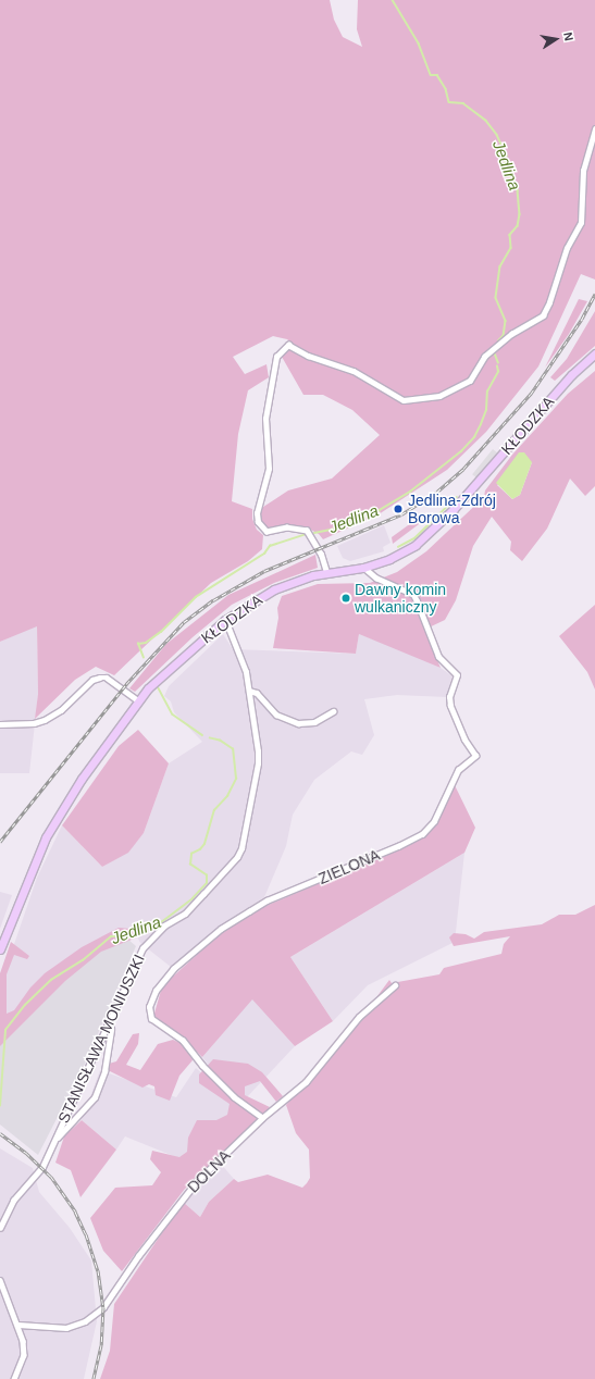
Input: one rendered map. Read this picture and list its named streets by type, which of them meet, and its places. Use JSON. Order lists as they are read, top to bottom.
{
  "streets": {
    "main road": ["KŁODZKA"],
    "street": ["ZIELONA", "STANISŁAWA MONIUSZKI", "DOLNA"]
  },
  "crossings": [
    ["KŁODZKA", "ZIELONA"],
    ["KŁODZKA", "STANISŁAWA MONIUSZKI"],
    ["ZIELONA", "DOLNA"]
  ],
  "water": ["Jedlina"],
  "places": ["Jedlina-Zdrój Borowa", "Dawny komin wulkaniczny"],
  "north": "right"
}
